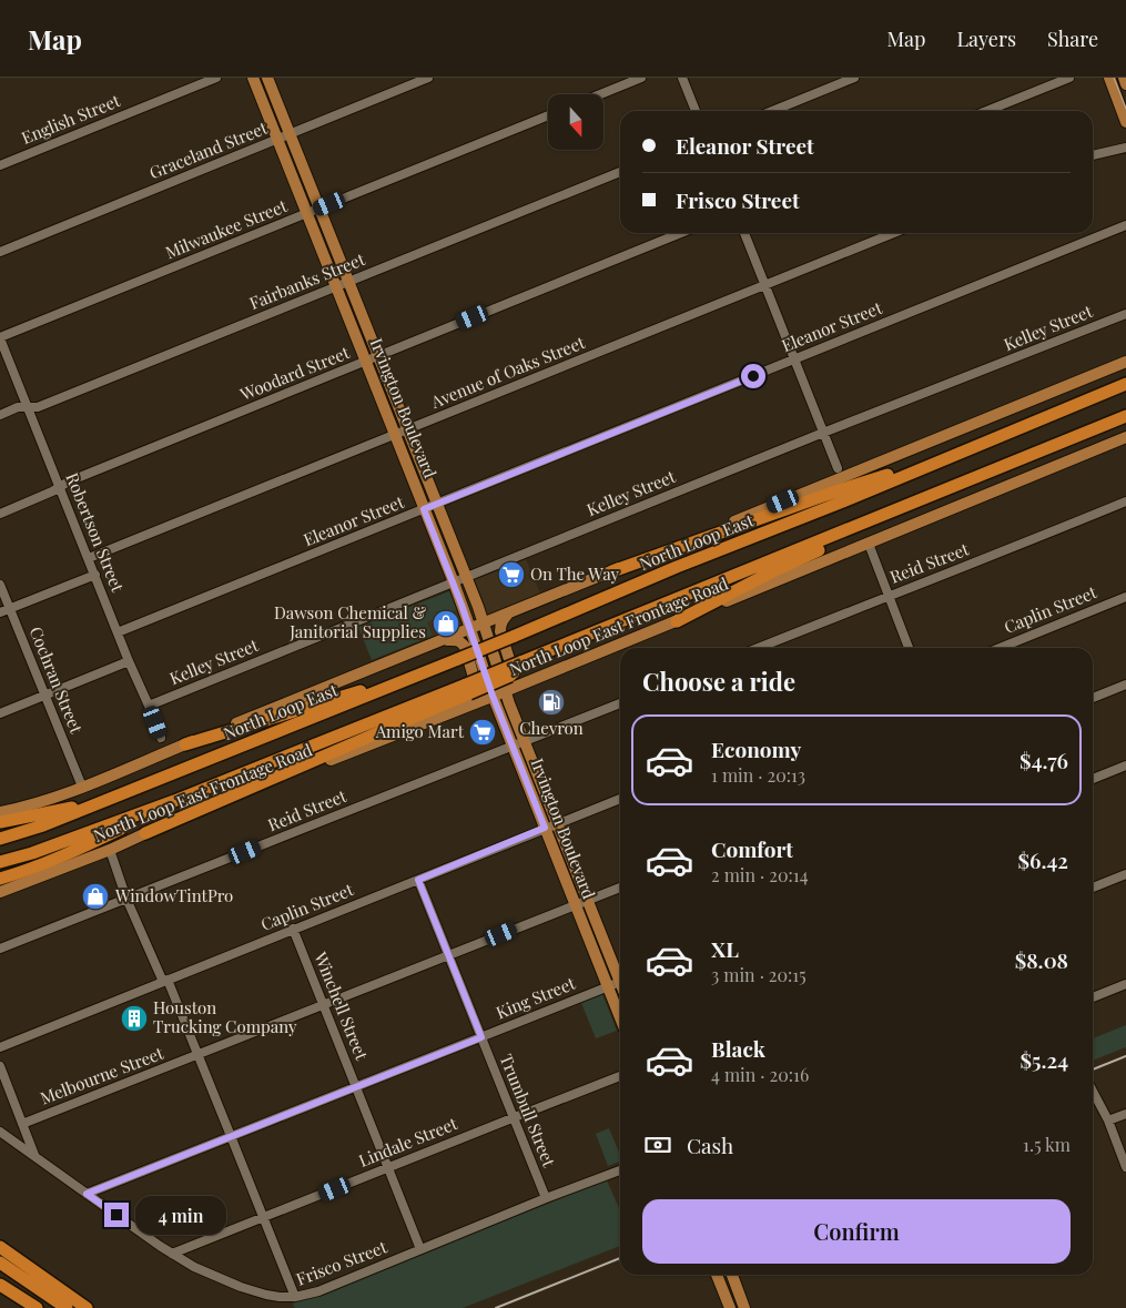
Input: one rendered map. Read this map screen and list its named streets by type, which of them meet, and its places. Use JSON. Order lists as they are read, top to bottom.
{
  "streets": {
    "highway": ["North Loop East"],
    "main road": ["Irvington Boulevard", "North Loop East Frontage Road"],
    "street": [
      "English Street",
      "Graceland Street",
      "Milwaukee Street",
      "Fairbanks Street",
      "Eleanor Street",
      "Kelley Street",
      "Avenue of Oaks Street",
      "Woodard Street",
      "Robertson Street",
      "Reid Street",
      "Caplin Street",
      "Cochran Street",
      "King Street",
      "Winchell Street",
      "Melbourne Street",
      "Trumbull Street",
      "Lindale Street",
      "Frisco Street"
    ]
  },
  "crossings": [
    ["Graceland Street", "Irvington Boulevard"],
    ["Milwaukee Street", "Irvington Boulevard"],
    ["Milwaukee Street", "Robertson Street"],
    ["Fairbanks Street", "Irvington Boulevard"],
    ["Fairbanks Street", "Robertson Street"],
    ["Eleanor Street", "Irvington Boulevard"],
    ["Eleanor Street", "Robertson Street"],
    ["Kelley Street", "Irvington Boulevard"],
    ["Kelley Street", "Robertson Street"],
    ["Avenue of Oaks Street", "Irvington Boulevard"],
    ["Avenue of Oaks Street", "Robertson Street"],
    ["Woodard Street", "Irvington Boulevard"],
    ["Woodard Street", "Robertson Street"],
    ["Irvington Boulevard", "Reid Street"],
    ["Irvington Boulevard", "Caplin Street"],
    ["Irvington Boulevard", "North Loop East Frontage Road"],
    ["Irvington Boulevard", "King Street"],
    ["Irvington Boulevard", "Melbourne Street"],
    ["Caplin Street", "Winchell Street"],
    ["Caplin Street", "Trumbull Street"],
    ["King Street", "Winchell Street"],
    ["King Street", "Trumbull Street"],
    ["King Street", "Frisco Street"],
    ["Winchell Street", "Melbourne Street"],
    ["Winchell Street", "Lindale Street"],
    ["Winchell Street", "Frisco Street"],
    ["Melbourne Street", "Trumbull Street"],
    ["Trumbull Street", "Lindale Street"],
    ["Trumbull Street", "Frisco Street"],
    ["Lindale Street", "Frisco Street"]
  ],
  "places": {
    "supermarket": ["On The Way", "Amigo Mart"],
    "shop": ["Dawson Chemical & Janitorial Supplies", "WindowTintPro"],
    "fuel station": ["Chevron"],
    "building": ["Houston Trucking Company"]
  },
  "north": "bottom",
  "page": {
    "header": "Map",
    "nav": ["Map", "Layers", "Share"],
    "banner": ["Eleanor Street", "Frisco Street"],
    "heading": "Choose a ride",
    "list": [
      {
        "name": "Economy",
        "note": "1 min · 20:13",
        "value": "$4.76"
      },
      {
        "name": "Comfort",
        "note": "2 min · 20:14",
        "value": "$6.42"
      },
      {
        "name": "XL",
        "note": "3 min · 20:15",
        "value": "$8.08"
      },
      {
        "name": "Black",
        "note": "4 min · 20:16",
        "value": "$5.24"
      }
    ],
    "pay": ["Cash", "1.5 km"],
    "buttons": "Confirm",
    "bubble": "4 min"
  }
}
